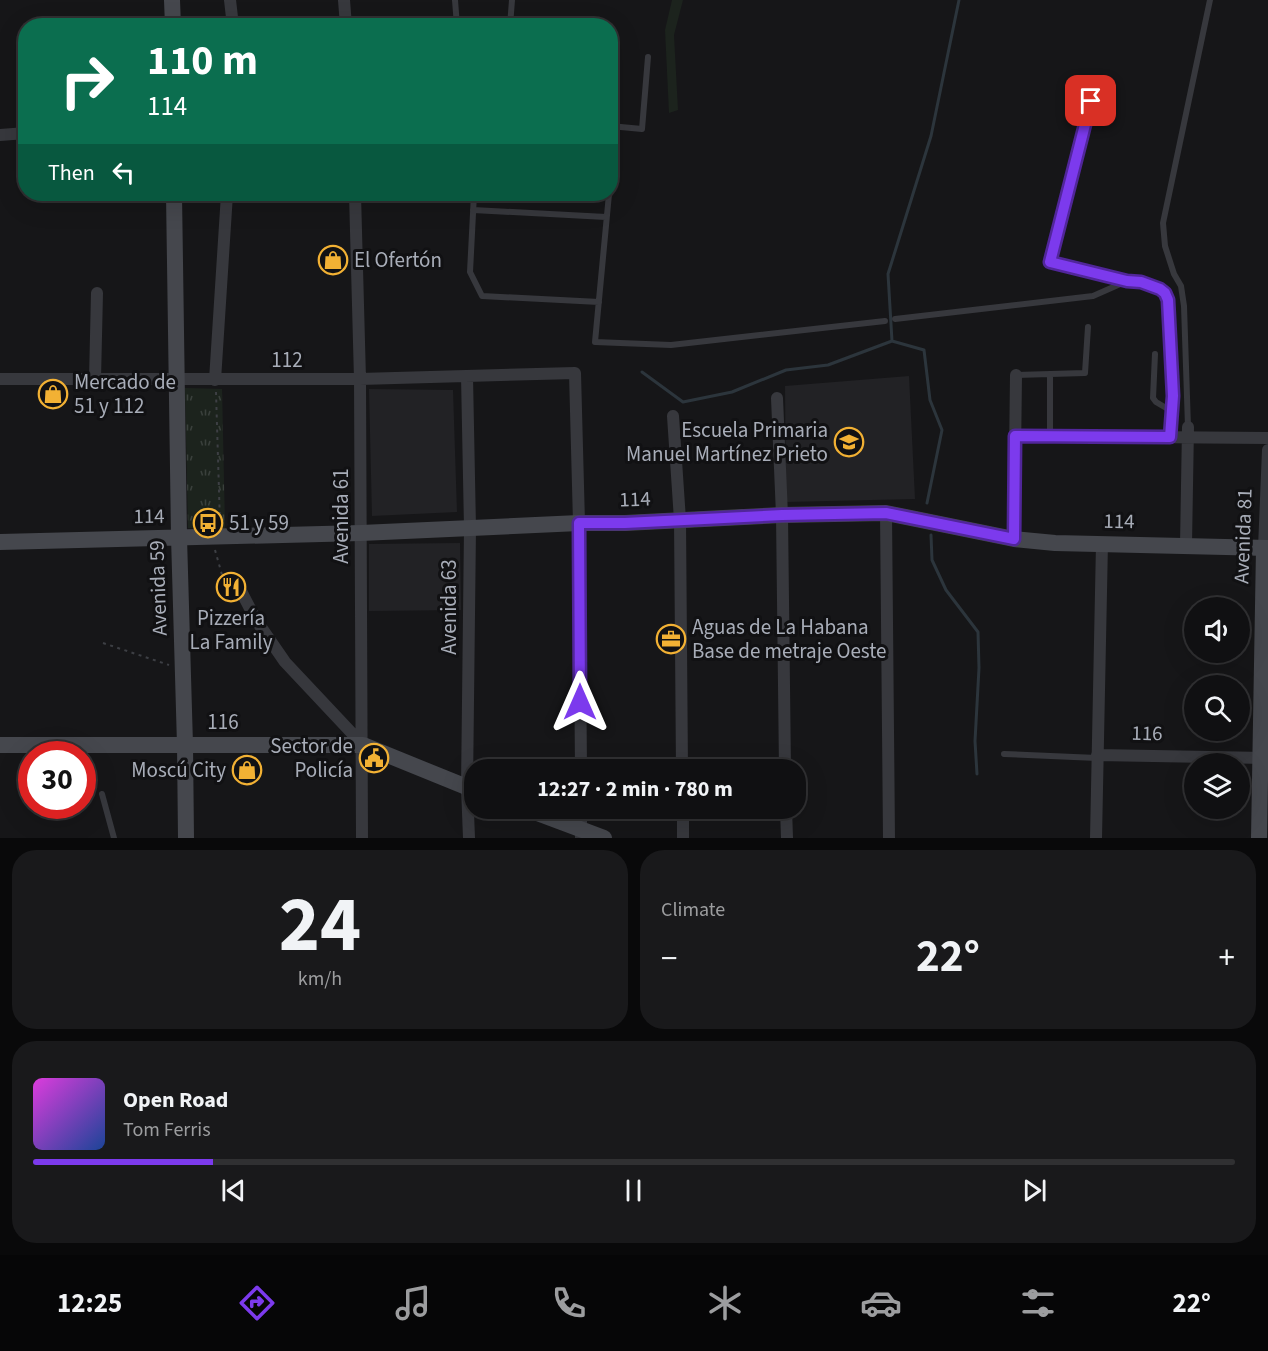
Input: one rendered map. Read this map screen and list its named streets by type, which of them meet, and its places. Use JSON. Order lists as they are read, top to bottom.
{
  "streets": {
    "street": [
      "112",
      "114",
      "Avenida 61",
      "Avenida 81",
      "Avenida 59",
      "Avenida 63",
      "116"
    ]
  },
  "crossings": [
    ["112", "114"],
    ["112", "Avenida 61"],
    ["112", "Avenida 59"],
    ["112", "Avenida 63"],
    ["114", "Avenida 61"],
    ["114", "Avenida 81"],
    ["114", "Avenida 59"],
    ["114", "Avenida 63"],
    ["Avenida 61", "116"],
    ["Avenida 81", "116"],
    ["Avenida 59", "116"]
  ],
  "places": {
    "shop": ["El Ofertón", "Mercado de 51 y 112", "Moscú City"],
    "school or university": ["Escuela Primaria Manuel Martínez Prieto"],
    "bus stop": ["51 y 59"],
    "restaurant": ["Pizzería La Family"],
    "office": ["Aguas de La Habana Base de metraje Oeste"],
    "public building": ["Sector de Policía"]
  },
  "page": {
    "turn": ["110 m", "114"],
    "then": "Then",
    "limit": "30",
    "trip": "12:27 · 2 min · 780 m",
    "tile": [
      ["24", "km/h"],
      "Climate"
    ],
    "heat": ["−", "22°", "+"],
    "song": ["Open Road", "Tom Ferris"],
    "tabs": ["12:25", "22°"]
  }
}
